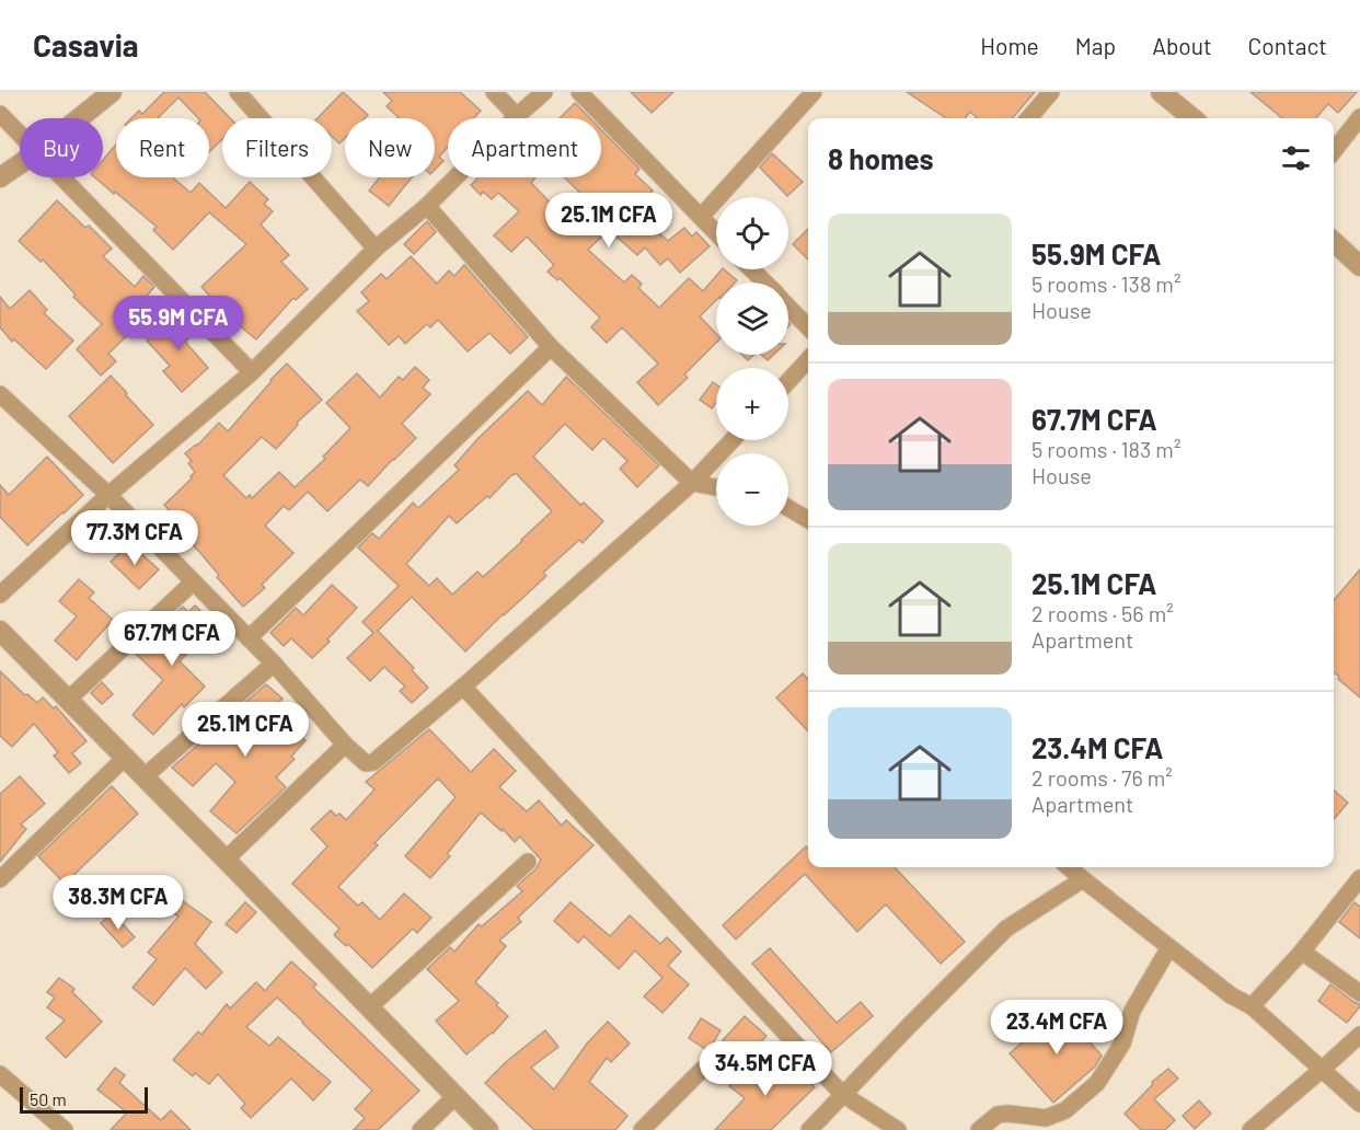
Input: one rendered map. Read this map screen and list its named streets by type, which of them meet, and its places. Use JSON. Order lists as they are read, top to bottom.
{
  "scale_bar": "50 m",
  "page": {
    "header": "Casavia",
    "nav": [
      "Home",
      "Map",
      "About",
      "Contact"
    ],
    "chip": [
      "Buy",
      "Rent",
      "Filters",
      "New",
      "Apartment"
    ],
    "heading": "8 homes",
    "price": [
      "25.1M CFA",
      "55.9M CFA",
      "77.3M CFA",
      "67.7M CFA",
      "25.1M CFA",
      "38.3M CFA",
      "23.4M CFA",
      "34.5M CFA"
    ],
    "map_buttons": ["+", "−"],
    "list": [
      {
        "name": "55.9M CFA",
        "note": "5 rooms · 138 m² · House"
      },
      {
        "name": "67.7M CFA",
        "note": "5 rooms · 183 m² · House"
      },
      {
        "name": "25.1M CFA",
        "note": "2 rooms · 56 m² · Apartment"
      },
      {
        "name": "23.4M CFA",
        "note": "2 rooms · 76 m² · Apartment"
      }
    ],
    "scale": "50 m"
  }
}
